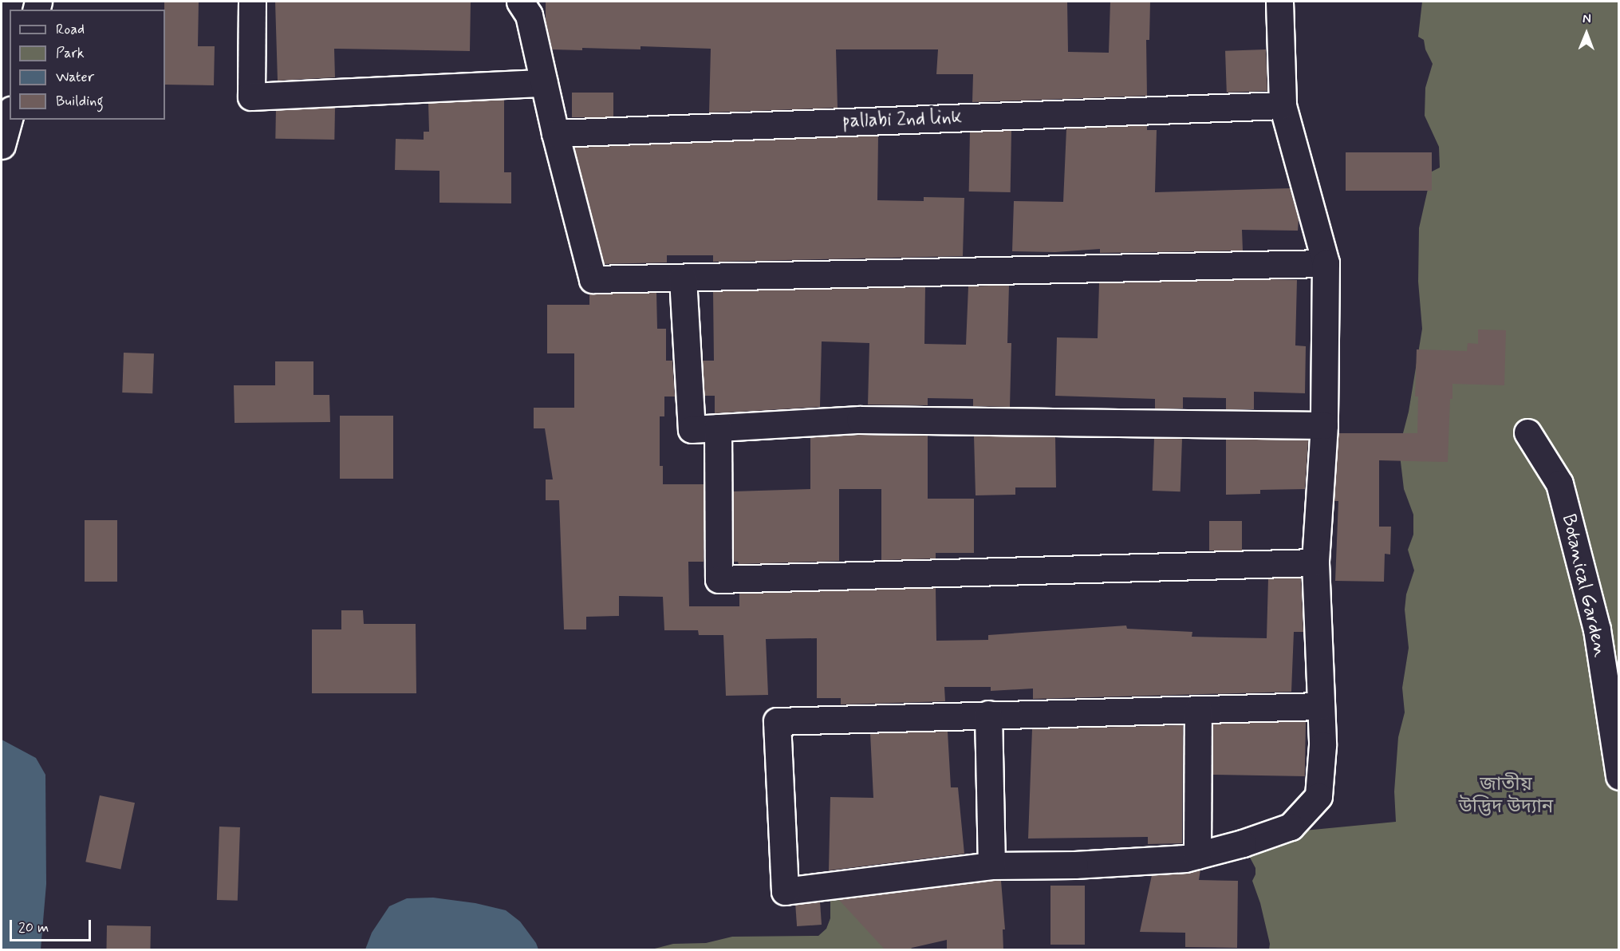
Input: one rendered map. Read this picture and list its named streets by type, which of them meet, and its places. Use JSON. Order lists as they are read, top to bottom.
{
  "streets": {
    "street": ["pallabi 2nd link", "Botanical Garden"]
  },
  "parks": ["জাতীয় উদ্ভিদ উদ্যান"],
  "legend": [
    "Road",
    "Park",
    "Water",
    "Building"
  ],
  "scale_bar": "20 m",
  "north": "top"
}
